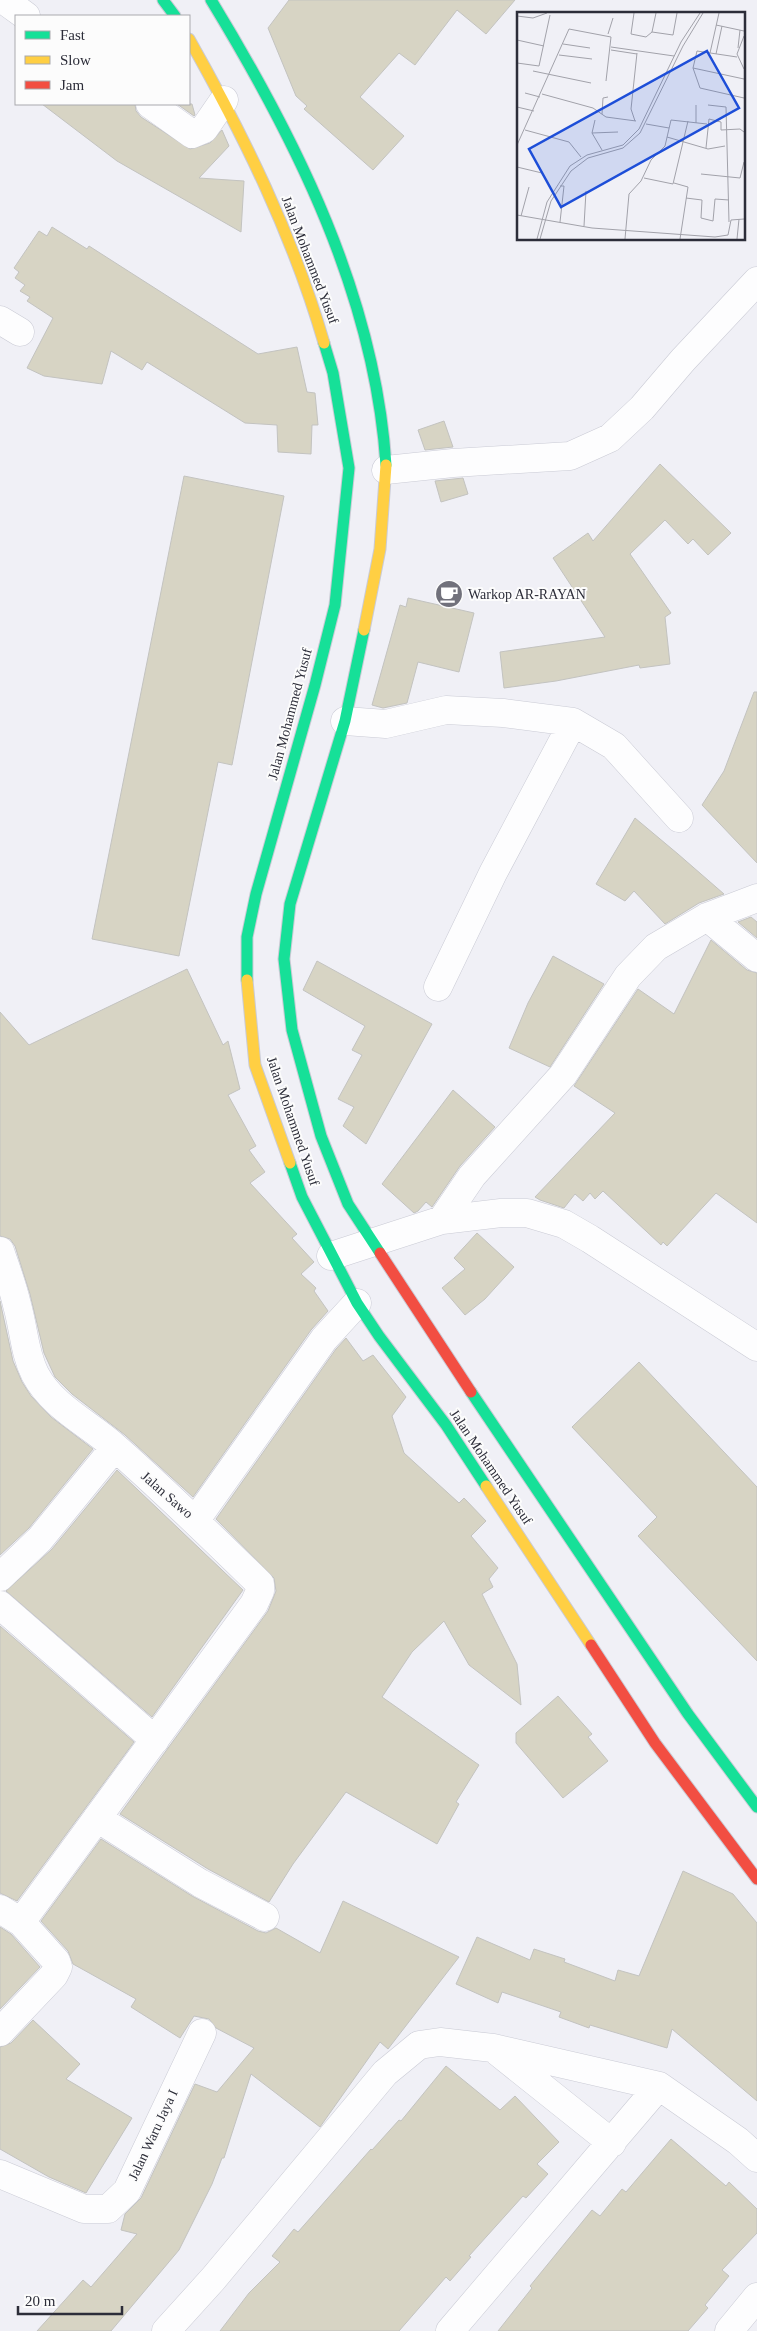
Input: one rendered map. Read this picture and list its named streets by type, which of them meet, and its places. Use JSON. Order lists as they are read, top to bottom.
{
  "streets": {
    "main road": ["Jalan Mohammed Yusuf"],
    "street": ["Jalan Sawo", "Jalan Waru Jaya I"]
  },
  "crossings": [
    ["Jalan Mohammed Yusuf", "Jalan Sawo"]
  ],
  "places": {
    "cafe": ["Warkop AR-RAYAN"]
  },
  "legend": ["Fast", "Slow", "Jam"],
  "scale_bar": "20 m"
}
